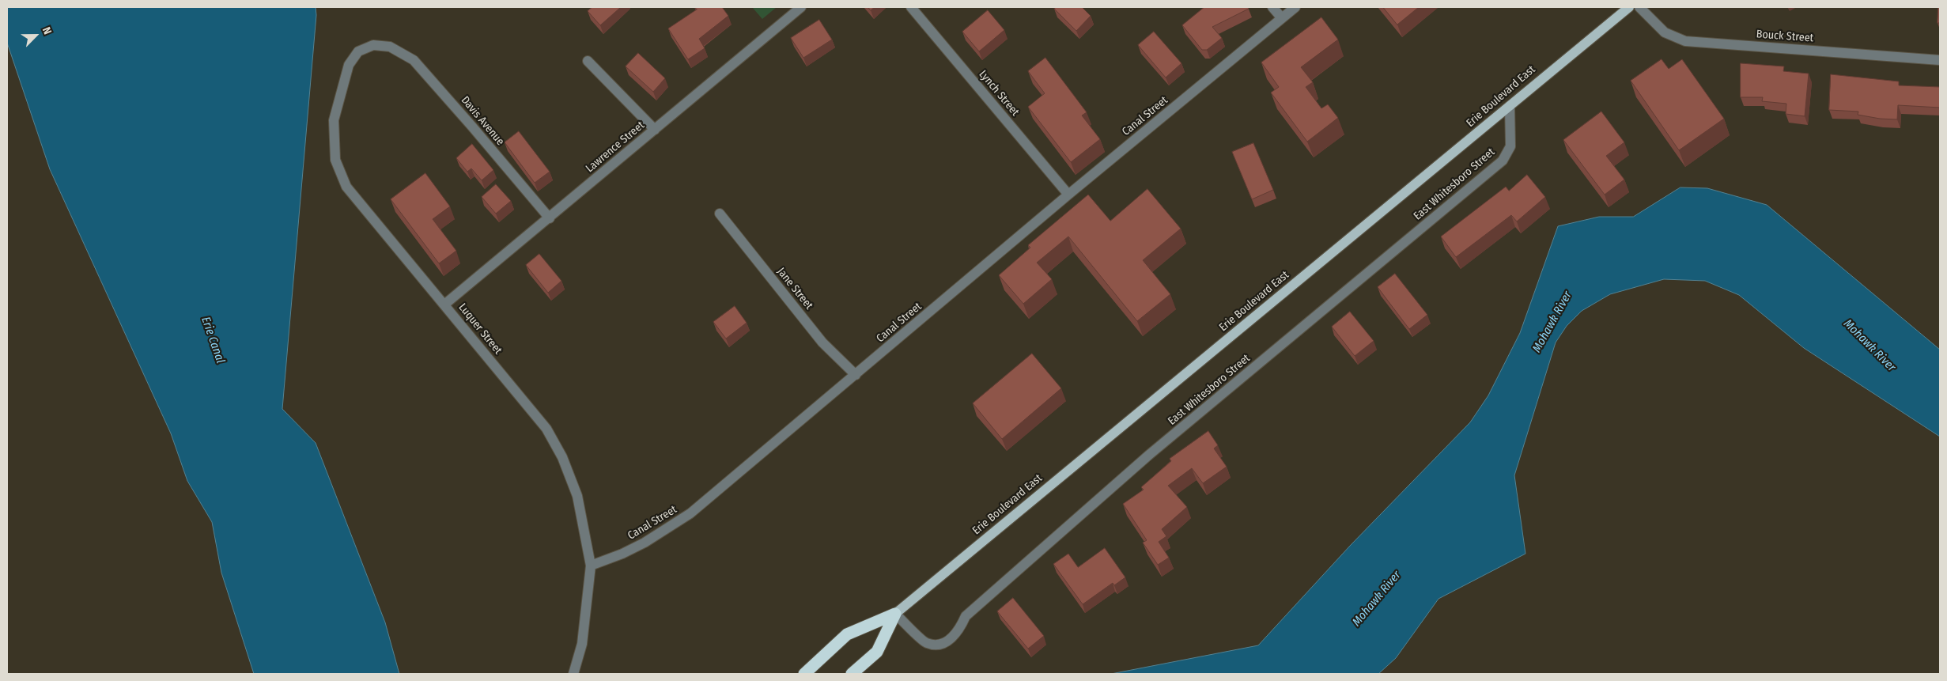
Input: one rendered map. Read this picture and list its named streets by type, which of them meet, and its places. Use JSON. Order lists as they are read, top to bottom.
{
  "streets": {
    "highway": ["Erie Boulevard East"],
    "street": [
      "Bouck Street",
      "Lynch Street",
      "Canal Street",
      "Davis Avenue",
      "Lawrence Street",
      "East Whitesboro Street",
      "Jane Street",
      "Luquer Street"
    ]
  },
  "crossings": [
    ["Lynch Street", "Canal Street"],
    ["Erie Boulevard East", "East Whitesboro Street"],
    ["Canal Street", "Jane Street"],
    ["Canal Street", "Luquer Street"],
    ["Davis Avenue", "Lawrence Street"],
    ["Davis Avenue", "Luquer Street"],
    ["Lawrence Street", "Luquer Street"]
  ],
  "water": ["Mohawk River", "Erie Canal"],
  "north": "top right"
}
